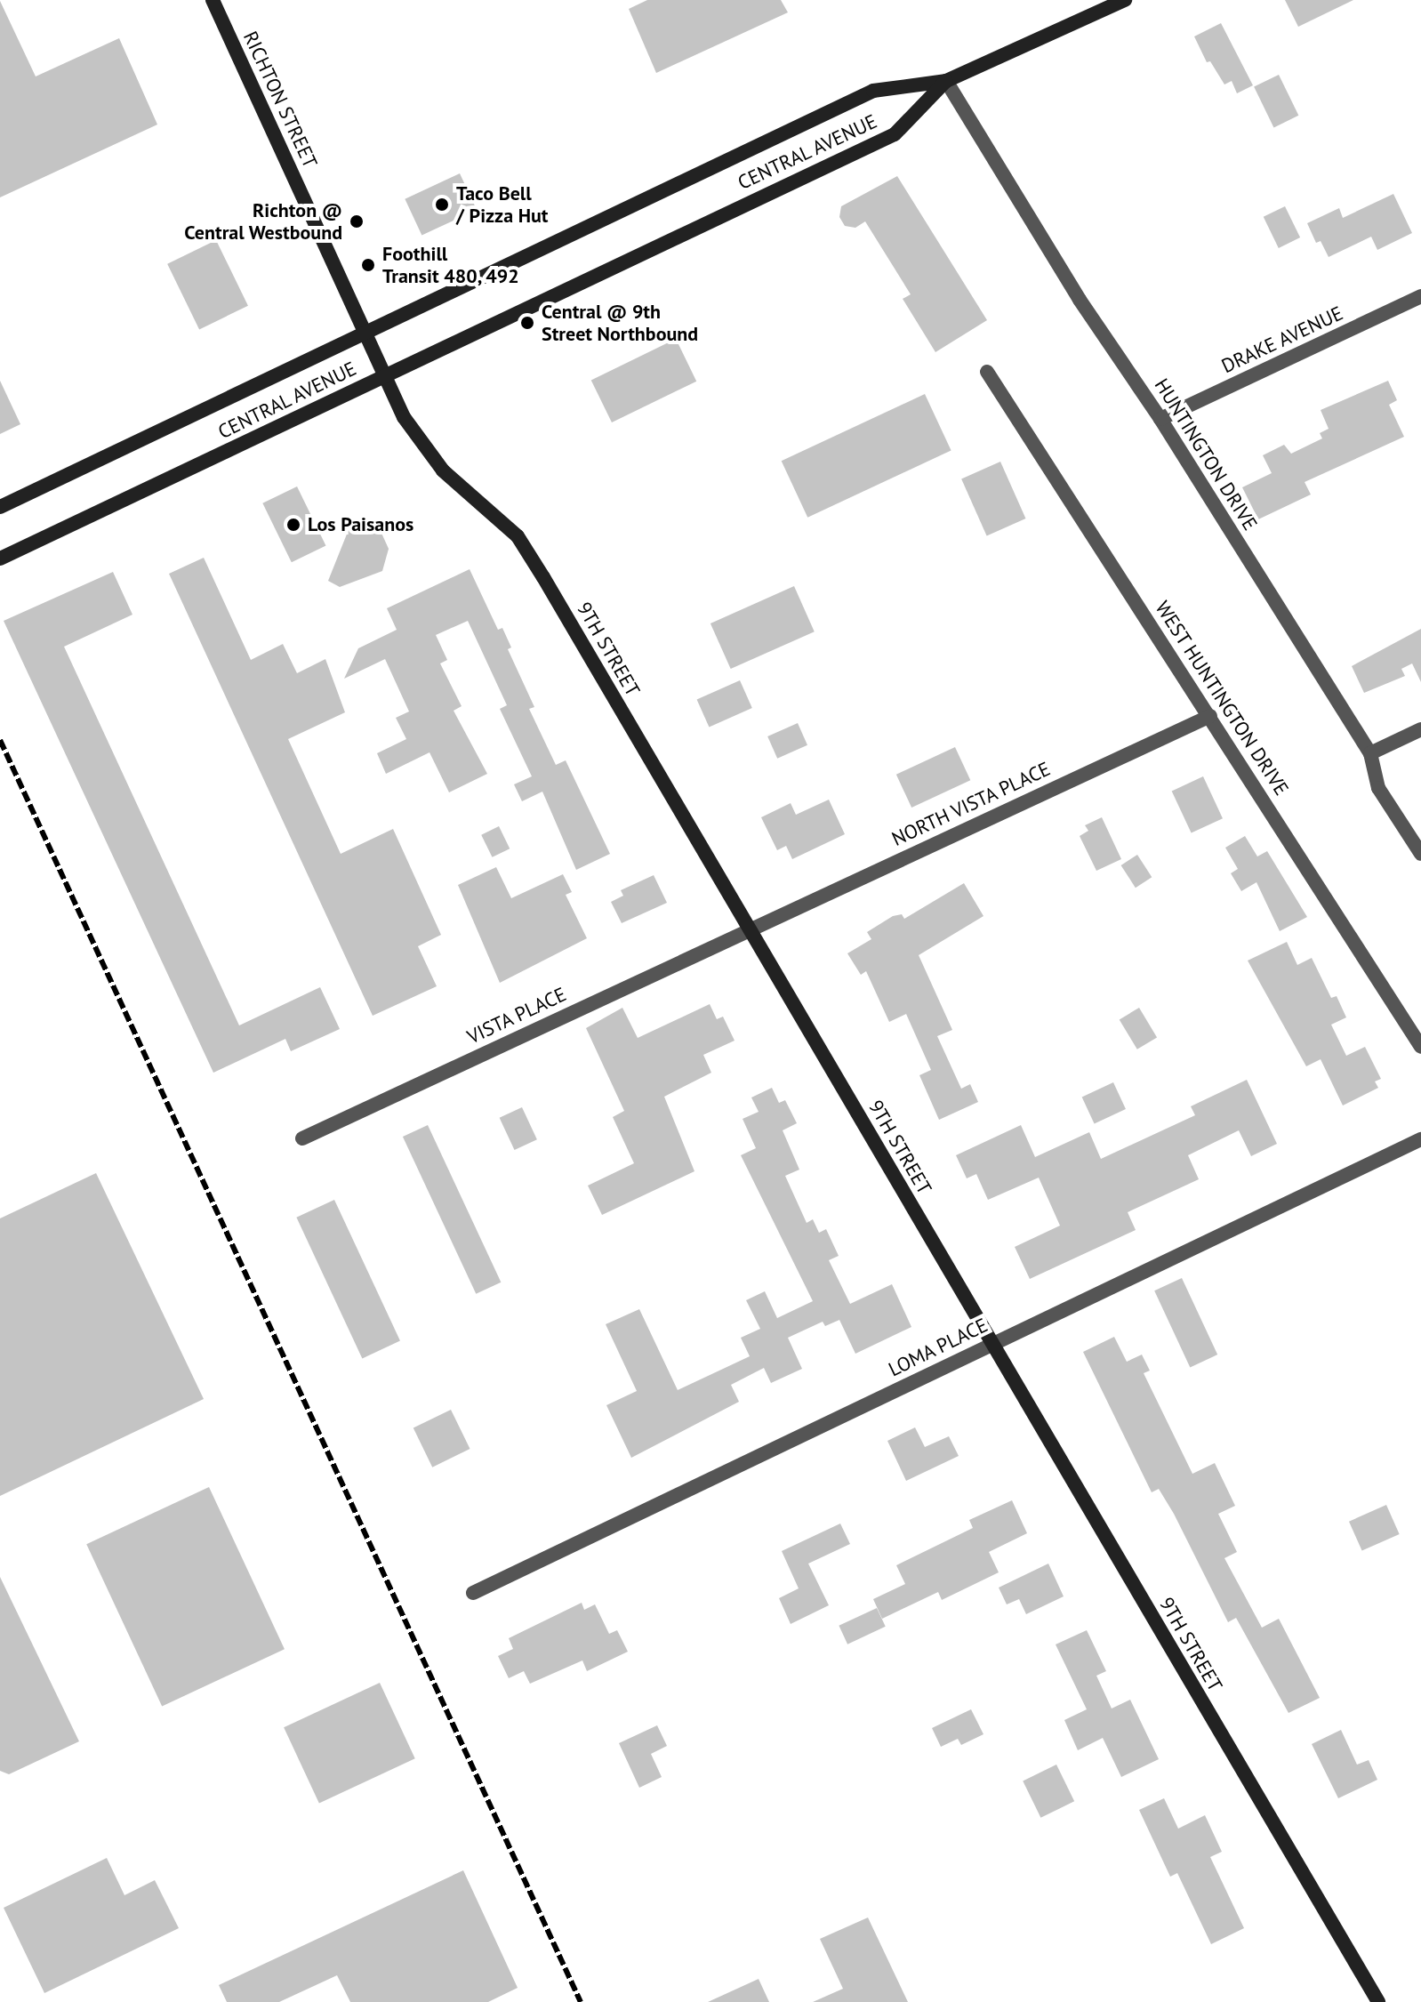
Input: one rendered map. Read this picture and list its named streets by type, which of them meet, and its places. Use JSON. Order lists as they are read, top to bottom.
{
  "streets": {
    "street": [
      "RICHTON STREET",
      "CENTRAL AVENUE",
      "DRAKE AVENUE",
      "HUNTINGTON DRIVE",
      "9TH STREET",
      "WEST HUNTINGTON DRIVE",
      "NORTH VISTA PLACE",
      "VISTA PLACE",
      "LOMA PLACE"
    ]
  },
  "crossings": [
    ["RICHTON STREET", "CENTRAL AVENUE"],
    ["RICHTON STREET", "9TH STREET"],
    ["CENTRAL AVENUE", "HUNTINGTON DRIVE"],
    ["CENTRAL AVENUE", "9TH STREET"],
    ["DRAKE AVENUE", "HUNTINGTON DRIVE"],
    ["9TH STREET", "NORTH VISTA PLACE"],
    ["9TH STREET", "VISTA PLACE"],
    ["9TH STREET", "LOMA PLACE"],
    ["WEST HUNTINGTON DRIVE", "NORTH VISTA PLACE"],
    ["NORTH VISTA PLACE", "VISTA PLACE"]
  ],
  "places": [
    "Taco Bell / Pizza Hut",
    "Richton @ Central Westbound",
    "Foothill Transit 480, 492",
    "Central @ 9th Street Northbound",
    "Los Paisanos"
  ]
}
